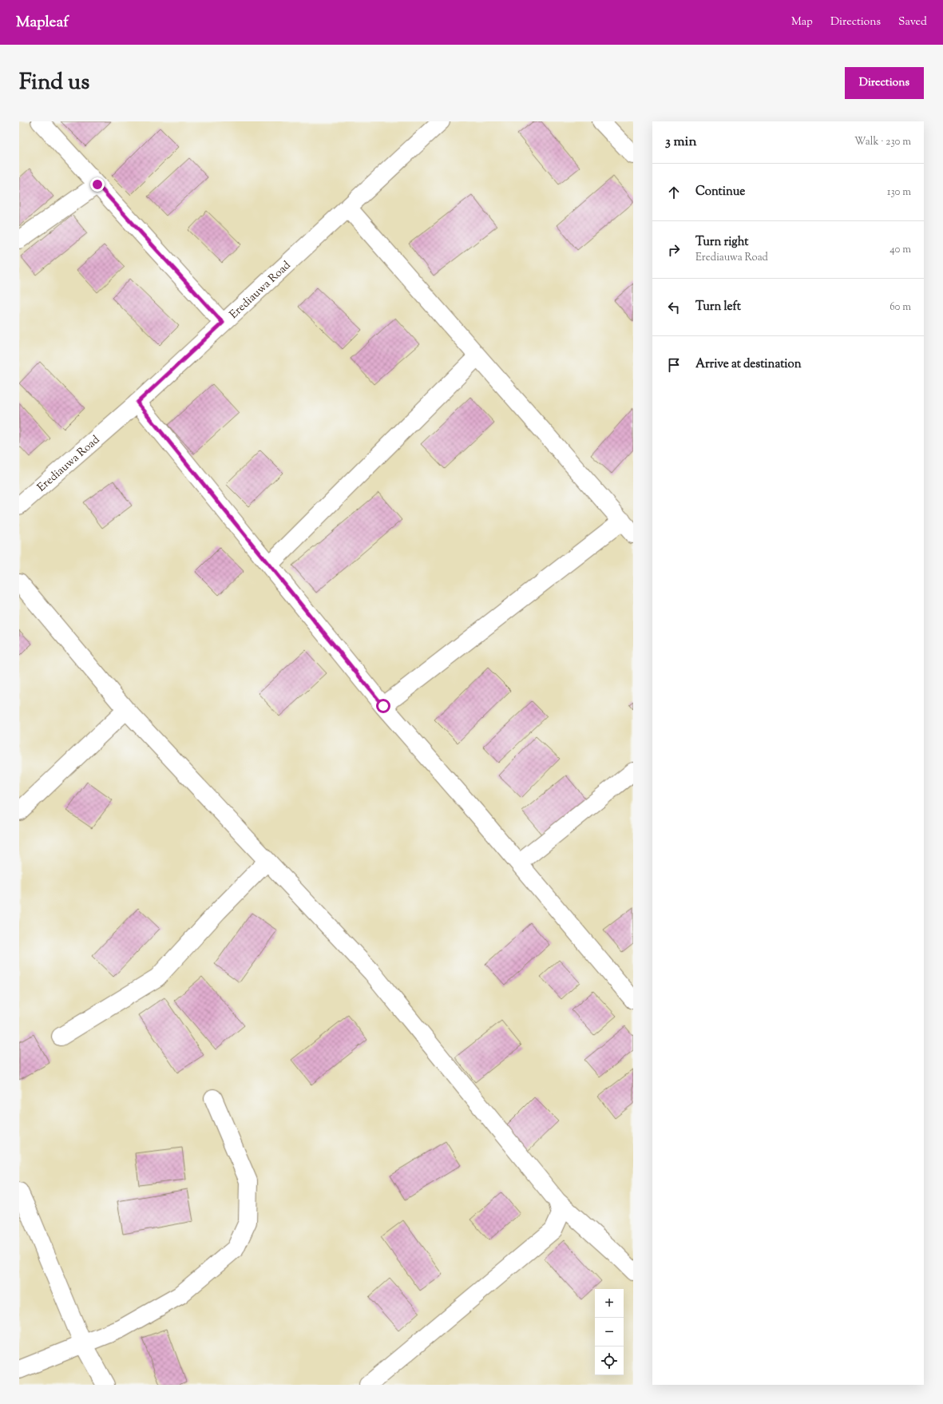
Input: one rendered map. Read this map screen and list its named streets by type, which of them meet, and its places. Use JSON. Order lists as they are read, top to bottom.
{
  "streets": {
    "street": ["Erediauwa Road"]
  },
  "page": {
    "header": "Mapleaf",
    "nav": ["Map", "Directions", "Saved"],
    "title": "Find us",
    "buttons": "Directions",
    "heading": ["3 min", "Walk · 230 m"],
    "list": [
      ["Continue", "130 m"],
      ["Turn right", "Erediauwa Road", "40 m"],
      ["Turn left", "60 m"],
      "Arrive at destination"
    ],
    "map_buttons": ["+", "−"]
  }
}
